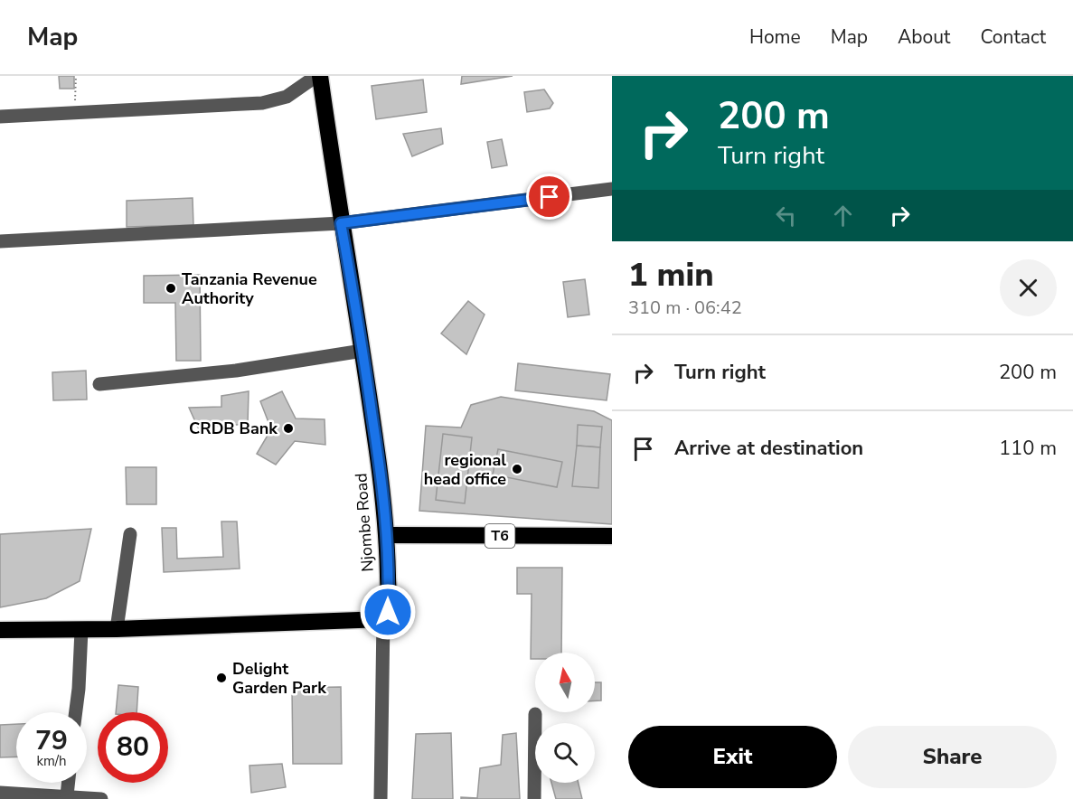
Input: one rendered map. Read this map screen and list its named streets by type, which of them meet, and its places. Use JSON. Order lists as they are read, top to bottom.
{
  "streets": {
    "highway": ["Njombe Road", "T6"]
  },
  "crossings": [
    ["Njombe Road", "T6"]
  ],
  "places": [
    "Tanzania Revenue Authority",
    "CRDB Bank",
    "regional head office",
    "Delight Garden Park"
  ],
  "north": "top",
  "page": {
    "header": "Map",
    "nav": [
      "Home",
      "Map",
      "About",
      "Contact"
    ],
    "turn": ["200 m", "Turn right"],
    "heading": ["1 min", "310 m · 06:42"],
    "list": [
      {
        "name": "Turn right",
        "value": "200 m"
      },
      {
        "name": "Arrive at destination",
        "value": "110 m"
      }
    ],
    "speed": "79 km/h",
    "limit": "80",
    "buttons": ["Exit", "Share"]
  }
}
